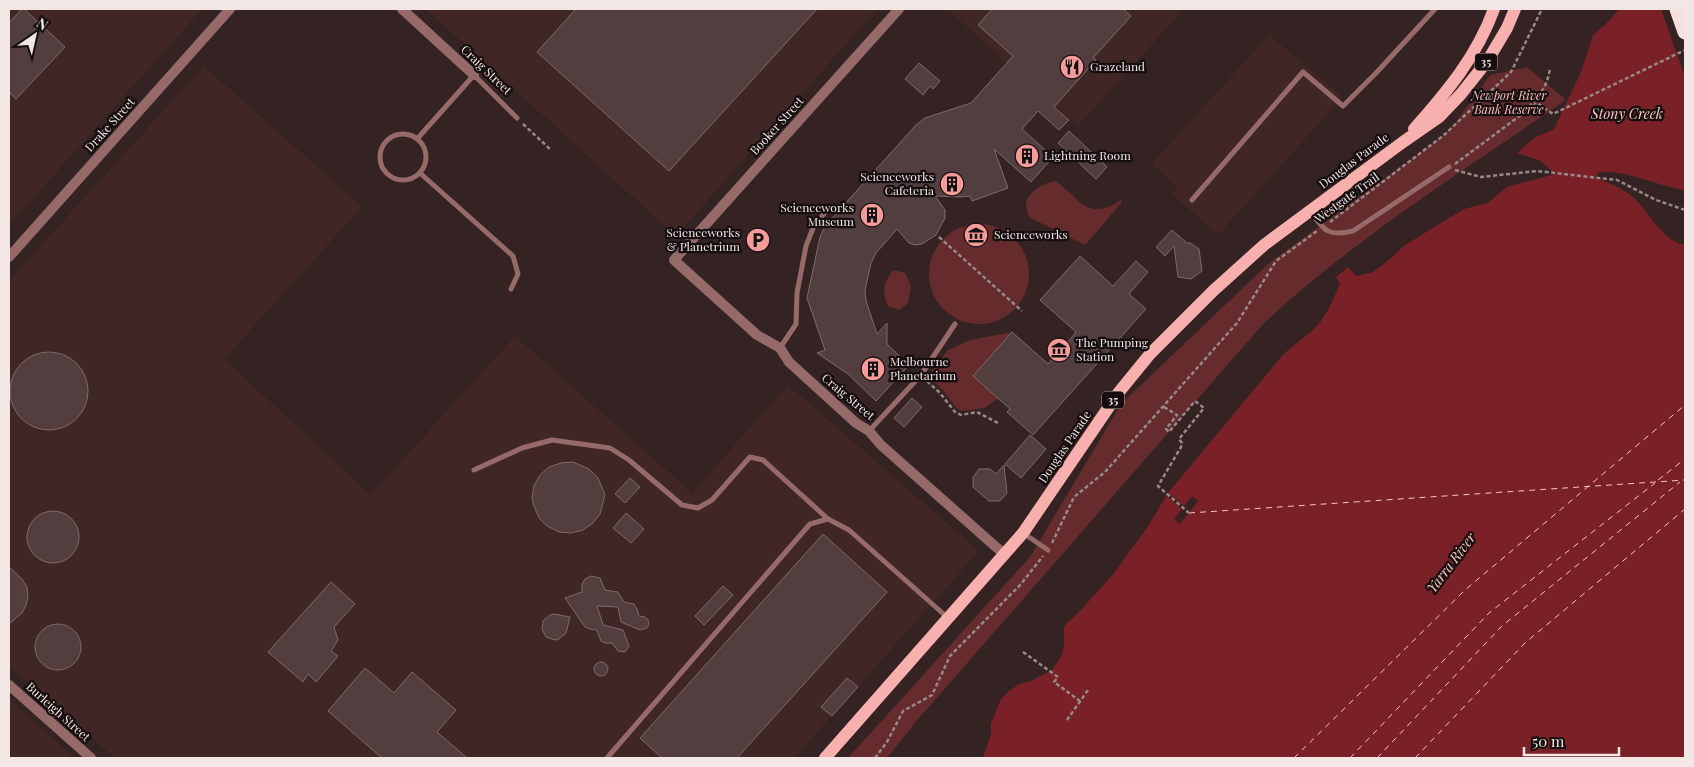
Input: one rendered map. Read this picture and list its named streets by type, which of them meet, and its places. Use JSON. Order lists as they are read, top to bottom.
{
  "streets": {
    "main road": ["35", "Douglas Parade"],
    "street": [
      "Craig Street",
      "Drake Street",
      "Booker Street",
      "Burleigh Street"
    ],
    "path": ["Westgate Trail"]
  },
  "crossings": [
    ["Craig Street", "Booker Street"],
    ["Craig Street", "Douglas Parade"]
  ],
  "water": ["Stony Creek", "Yarra River"],
  "parks": ["Newport River Bank Reserve"],
  "places": {
    "restaurant": ["Grazeland"],
    "building": [
      "Lightning Room",
      "Scienceworks Cafeteria",
      "Scienceworks Museum",
      "Melbourne Planetarium"
    ],
    "museum": ["Scienceworks", "The Pumping Station"],
    "parking": ["Scienceworks & Planetrium"]
  },
  "scale_bar": "50 m",
  "north": "top right"
}
